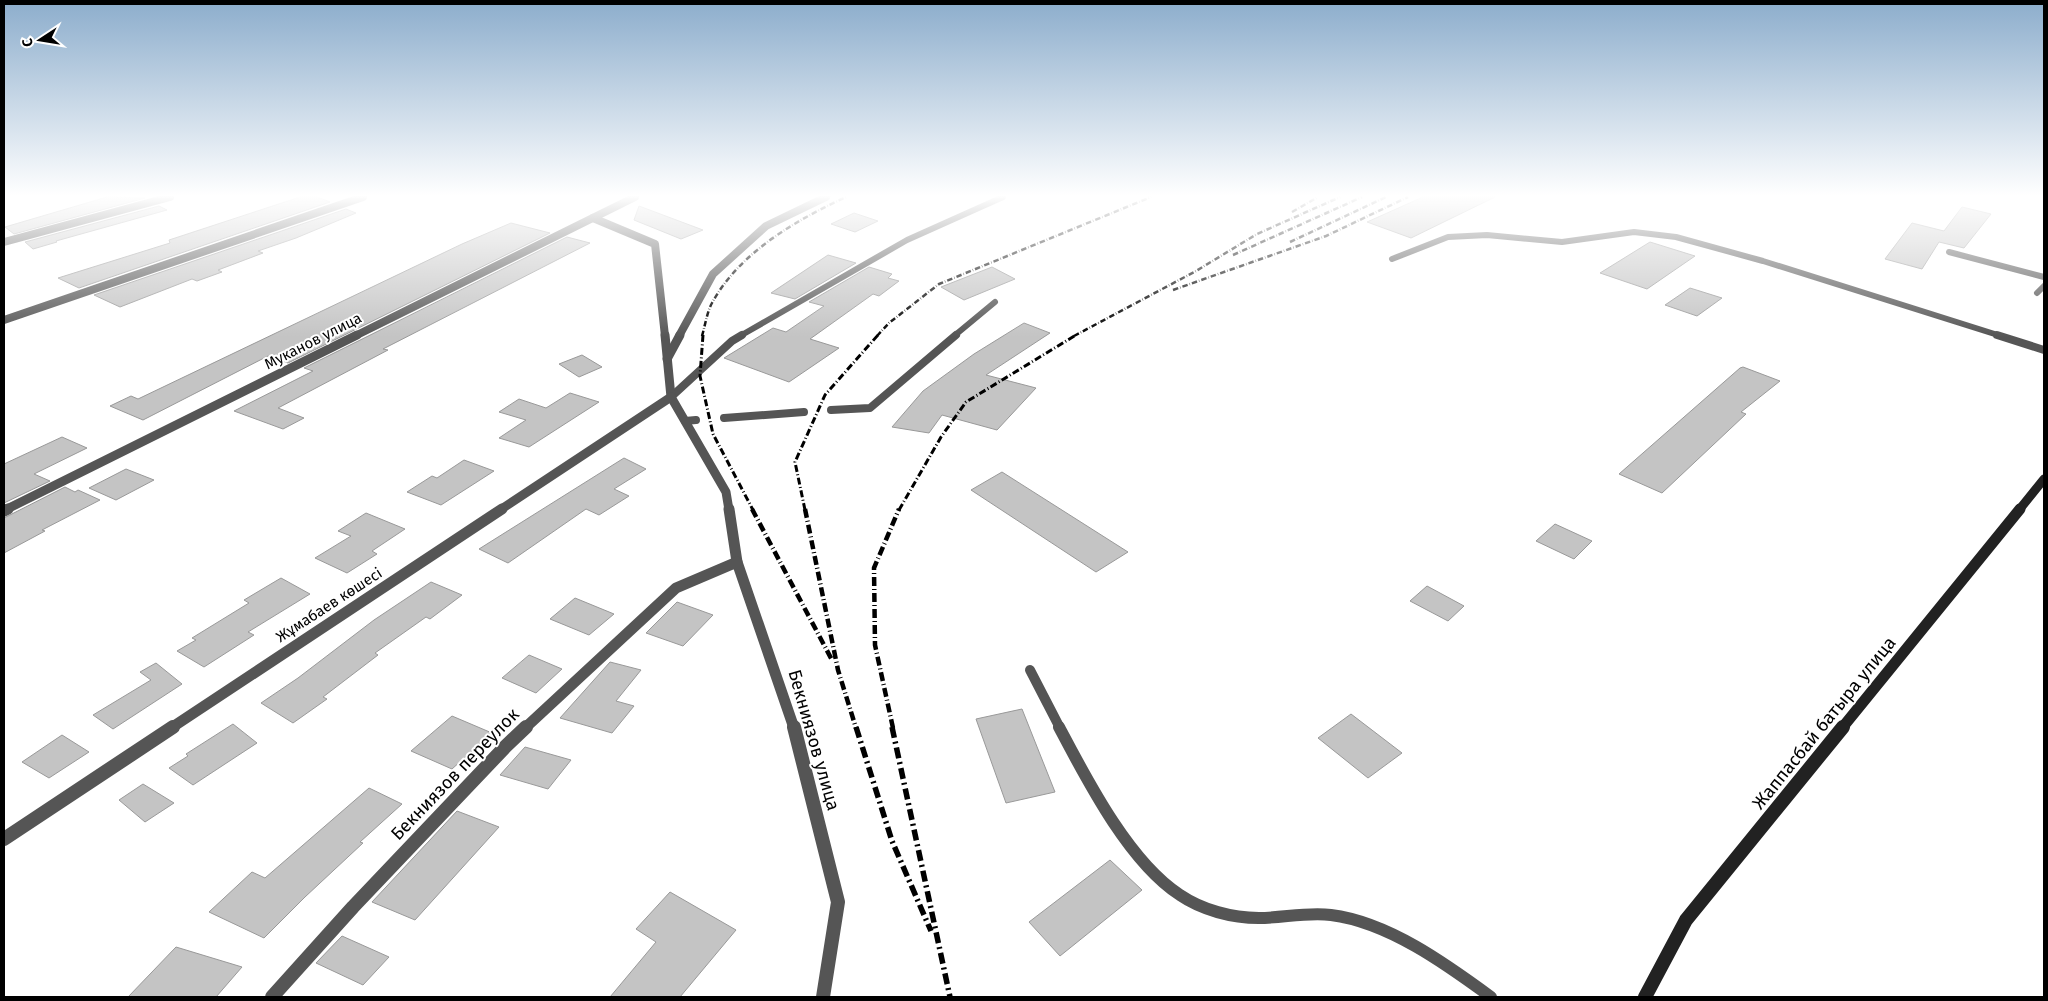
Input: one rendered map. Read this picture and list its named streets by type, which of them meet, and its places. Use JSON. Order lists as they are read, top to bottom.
{
  "streets": {
    "main road": ["Жаппасбай батыра улица"],
    "street": [
      "Муканов улица",
      "Жұмабаев көшесі",
      "Бекниязов улица",
      "Бекниязов переулок"
    ]
  },
  "crossings": [
    ["Жұмабаев көшесі", "Бекниязов улица"],
    ["Бекниязов улица", "Бекниязов переулок"]
  ],
  "north": "left"
}
